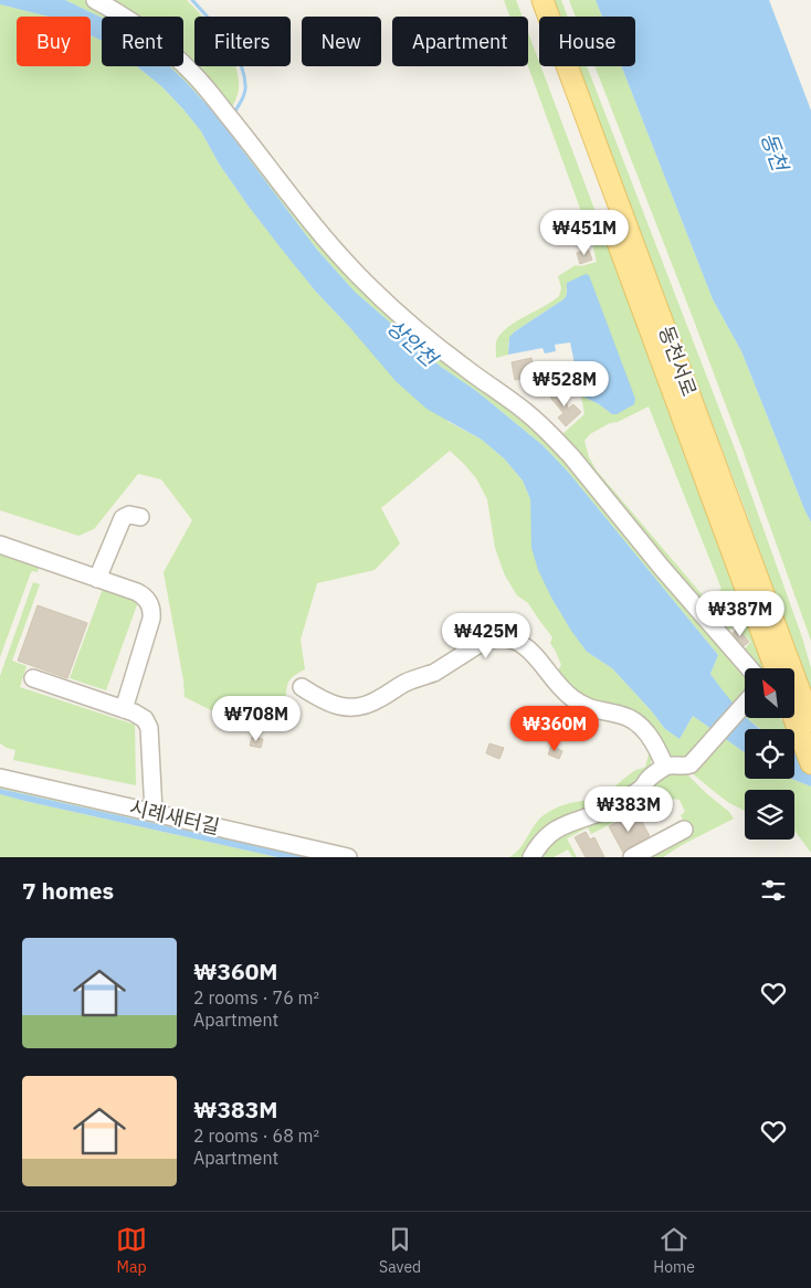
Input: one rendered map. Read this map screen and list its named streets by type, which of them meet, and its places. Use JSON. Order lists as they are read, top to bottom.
{
  "streets": {
    "main road": ["동천서로"],
    "street": ["시례새터길"]
  },
  "water": ["동천", "상안천"],
  "north": "top left",
  "page": {
    "chip": [
      "Buy",
      "Rent",
      "Filters",
      "New",
      "Apartment",
      "House"
    ],
    "price": [
      "₩451M",
      "₩528M",
      "₩387M",
      "₩425M",
      "₩708M",
      "₩360M",
      "₩383M"
    ],
    "heading": "7 homes",
    "list": [
      {
        "name": "₩360M",
        "note": "2 rooms · 76 m² · Apartment"
      },
      {
        "name": "₩383M",
        "note": "2 rooms · 68 m² · Apartment"
      }
    ],
    "tabs": ["Map", "Saved", "Home"]
  }
}
